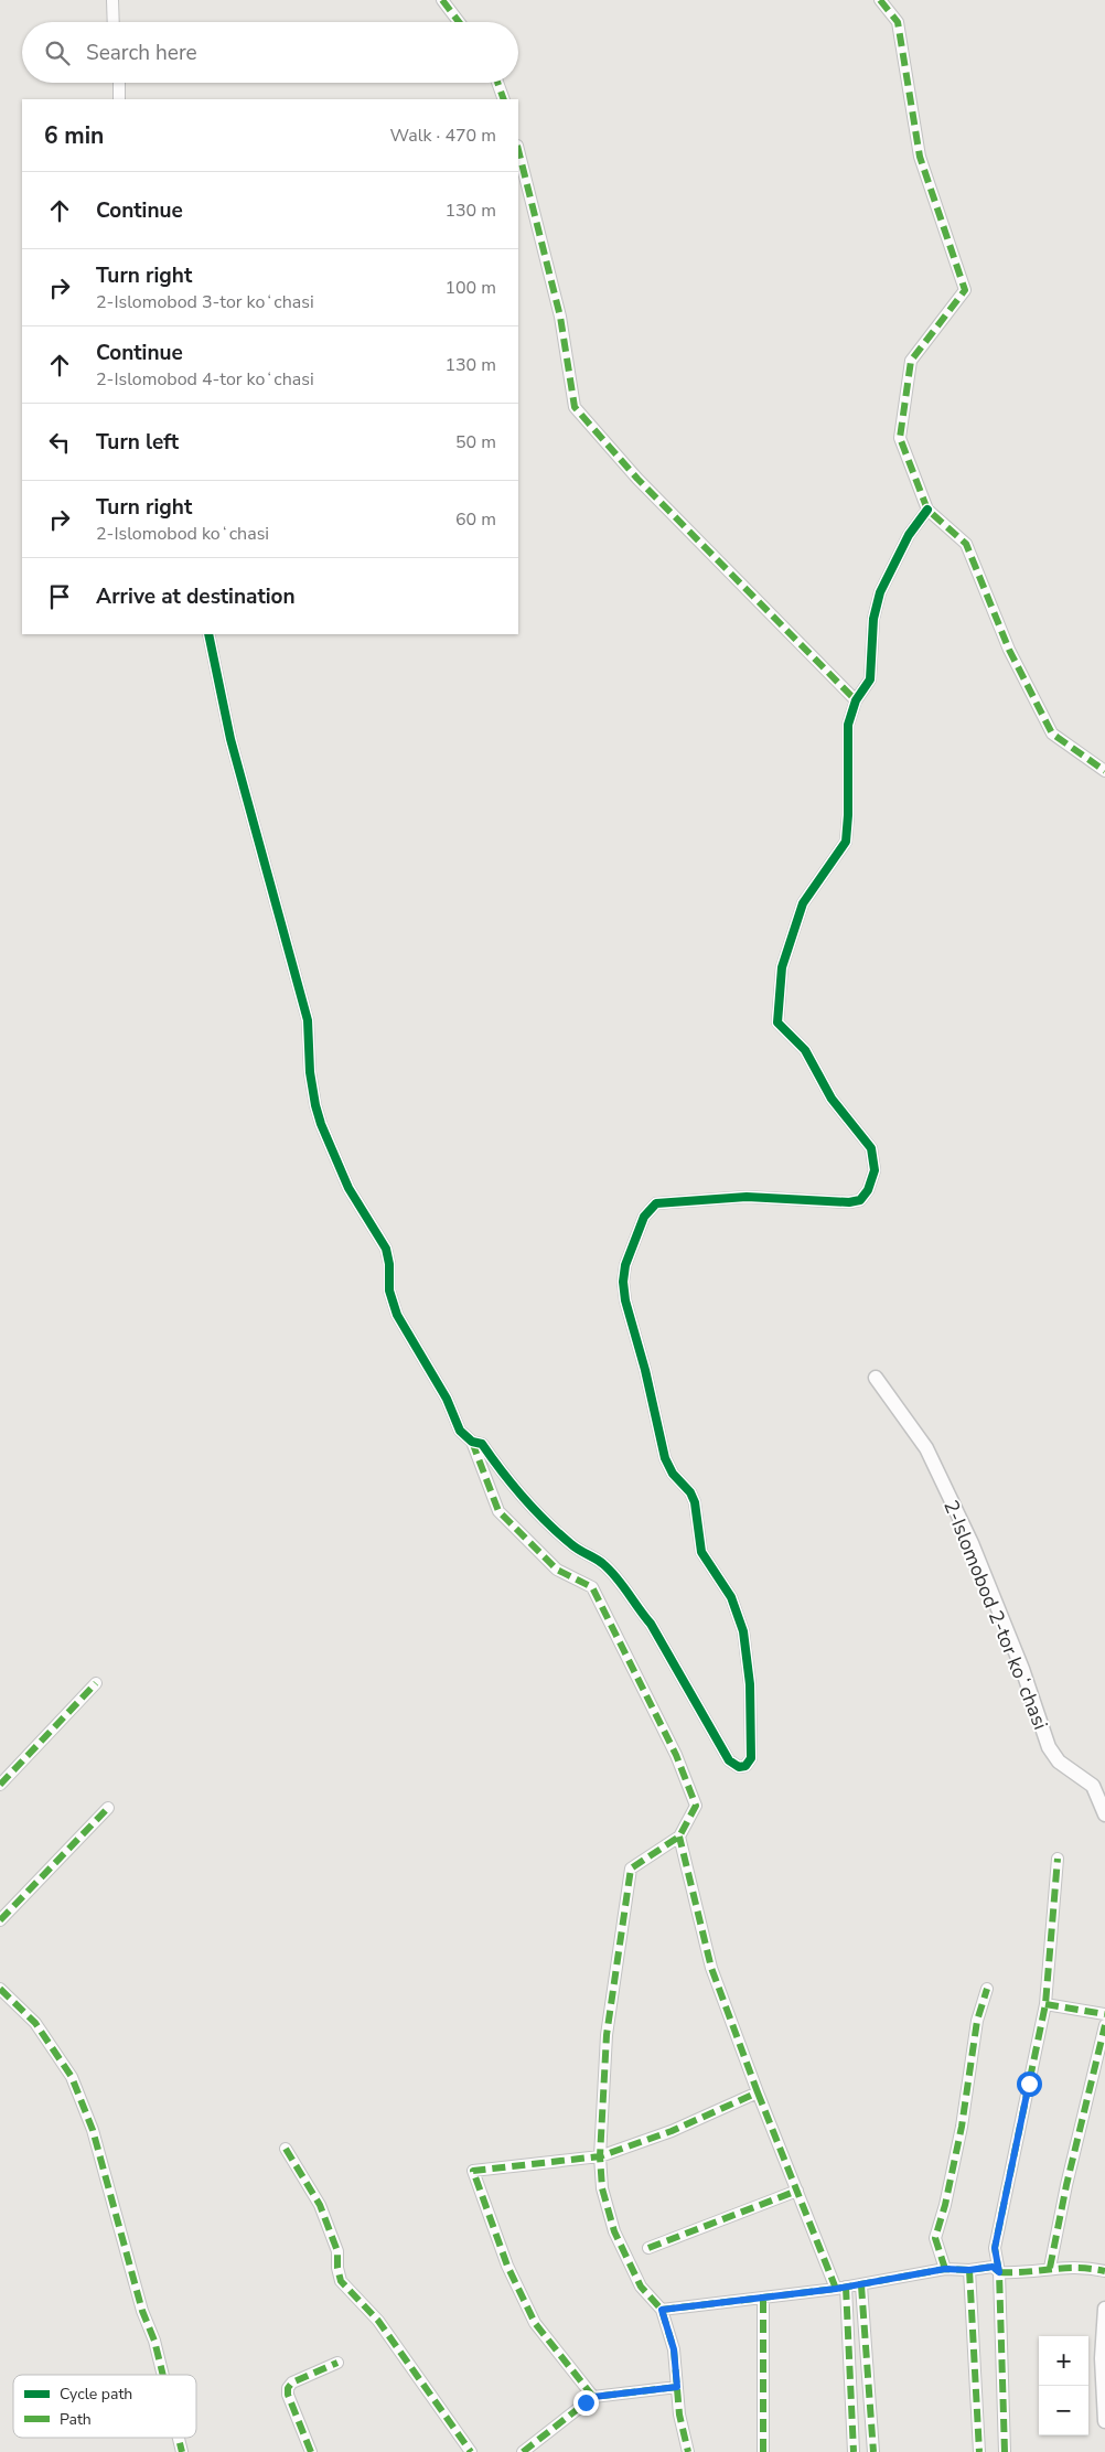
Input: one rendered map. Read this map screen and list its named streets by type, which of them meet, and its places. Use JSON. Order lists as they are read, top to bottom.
{
  "streets": {
    "street": ["2-Islomobod 2-tor koʻchasi"]
  },
  "legend": ["Cycle path", "Path"],
  "page": {
    "search": "Search here",
    "heading": ["6 min", "Walk · 470 m"],
    "list": [
      ["Continue", "130 m"],
      ["Turn right", "2-Islomobod 3-tor koʻchasi", "100 m"],
      ["Continue", "2-Islomobod 4-tor koʻchasi", "130 m"],
      ["Turn left", "50 m"],
      ["Turn right", "2-Islomobod koʻchasi", "60 m"],
      "Arrive at destination"
    ],
    "map_buttons": ["+", "−"]
  }
}
